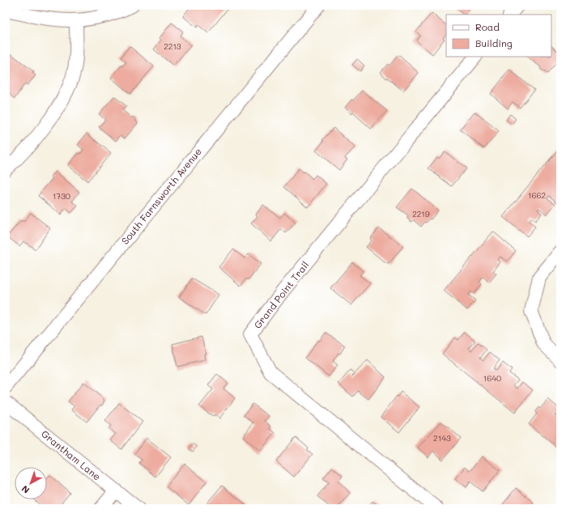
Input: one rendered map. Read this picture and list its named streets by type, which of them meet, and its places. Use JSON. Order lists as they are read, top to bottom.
{
  "streets": {
    "street": ["South Farnsworth Avenue", "Grand Point Trail", "Grantham Lane"]
  },
  "house_numbers": [
    "2213",
    "1662",
    "1730",
    "2219",
    "1640",
    "2143"
  ],
  "legend": ["Road", "Building"],
  "north": "bottom left"
}
